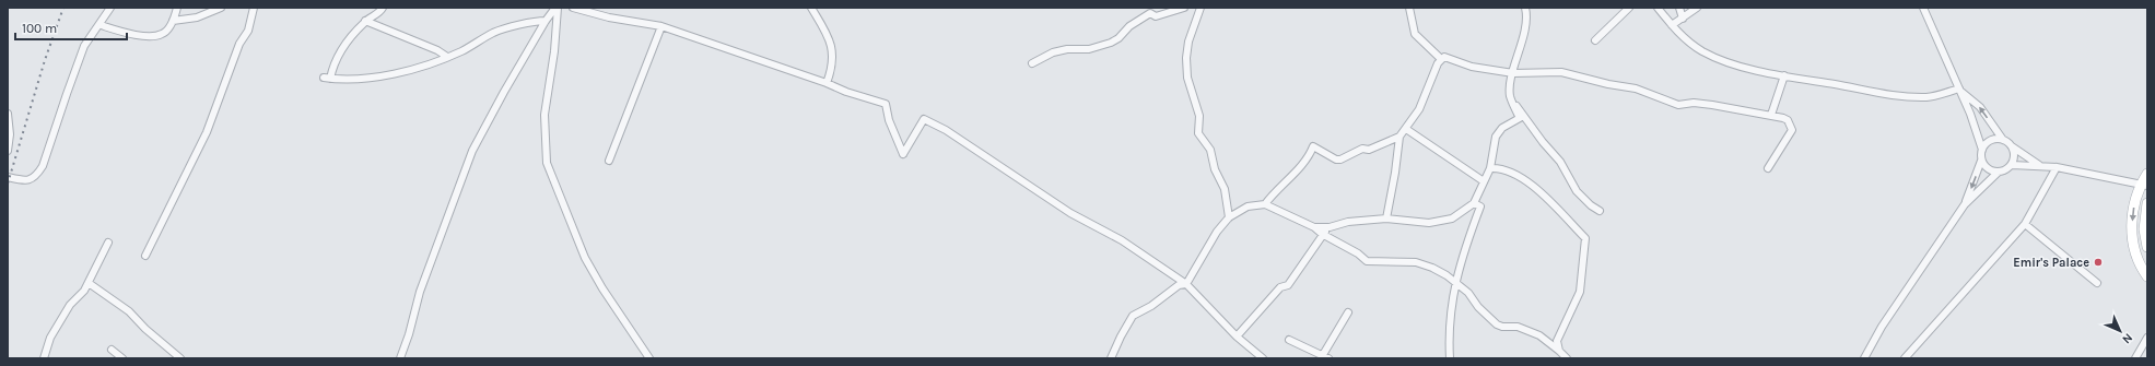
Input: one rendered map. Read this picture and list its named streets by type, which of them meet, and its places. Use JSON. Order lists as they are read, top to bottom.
{
  "places": ["Emir's Palace"],
  "scale_bar": "100 m",
  "north": "bottom right"
}
